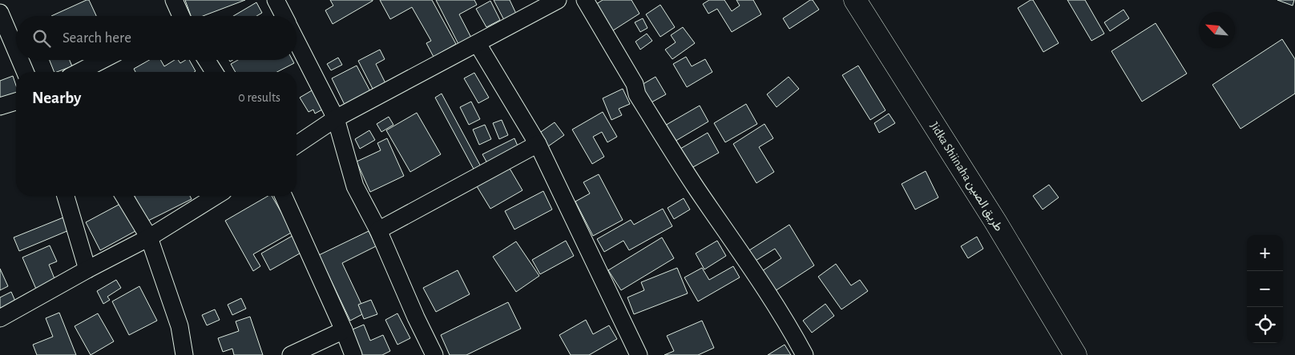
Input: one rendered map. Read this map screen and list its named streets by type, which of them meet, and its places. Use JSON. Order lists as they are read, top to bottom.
{
  "streets": {
    "main road": ["Jidka Shiinaha طريق الصين"]
  },
  "north": "top left",
  "page": {
    "search": "Search here",
    "heading": ["Nearby", "0 results"],
    "map_buttons": ["+", "−"]
  }
}
